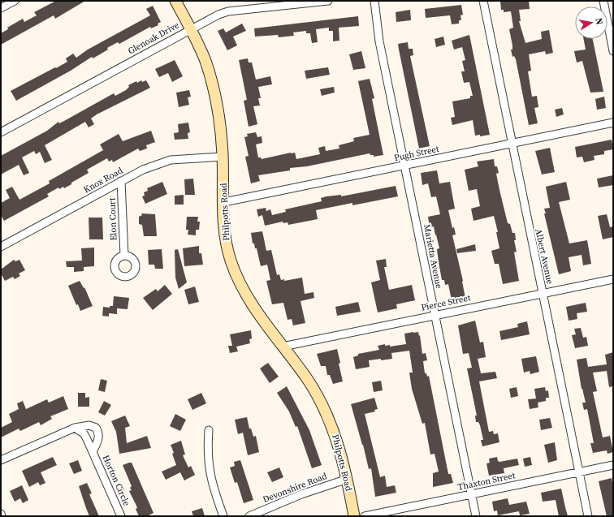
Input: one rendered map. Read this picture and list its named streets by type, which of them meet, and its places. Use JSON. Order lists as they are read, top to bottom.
{
  "streets": {
    "street": [
      "Glenoak Drive",
      "Pugh Street",
      "Knox Road",
      "Philpotts Road",
      "Elon Court",
      "Marietta Avenue",
      "Albert Avenue",
      "Pierce Street",
      "Horton Circle",
      "Thaxton Street",
      "Devonshire Road"
    ]
  },
  "crossings": [
    ["Glenoak Drive", "Philpotts Road"],
    ["Pugh Street", "Philpotts Road"],
    ["Pugh Street", "Marietta Avenue"],
    ["Pugh Street", "Albert Avenue"],
    ["Knox Road", "Philpotts Road"],
    ["Knox Road", "Elon Court"],
    ["Philpotts Road", "Pierce Street"],
    ["Philpotts Road", "Devonshire Road"],
    ["Marietta Avenue", "Pierce Street"],
    ["Marietta Avenue", "Thaxton Street"],
    ["Albert Avenue", "Pierce Street"],
    ["Albert Avenue", "Thaxton Street"]
  ],
  "north": "right"
}
